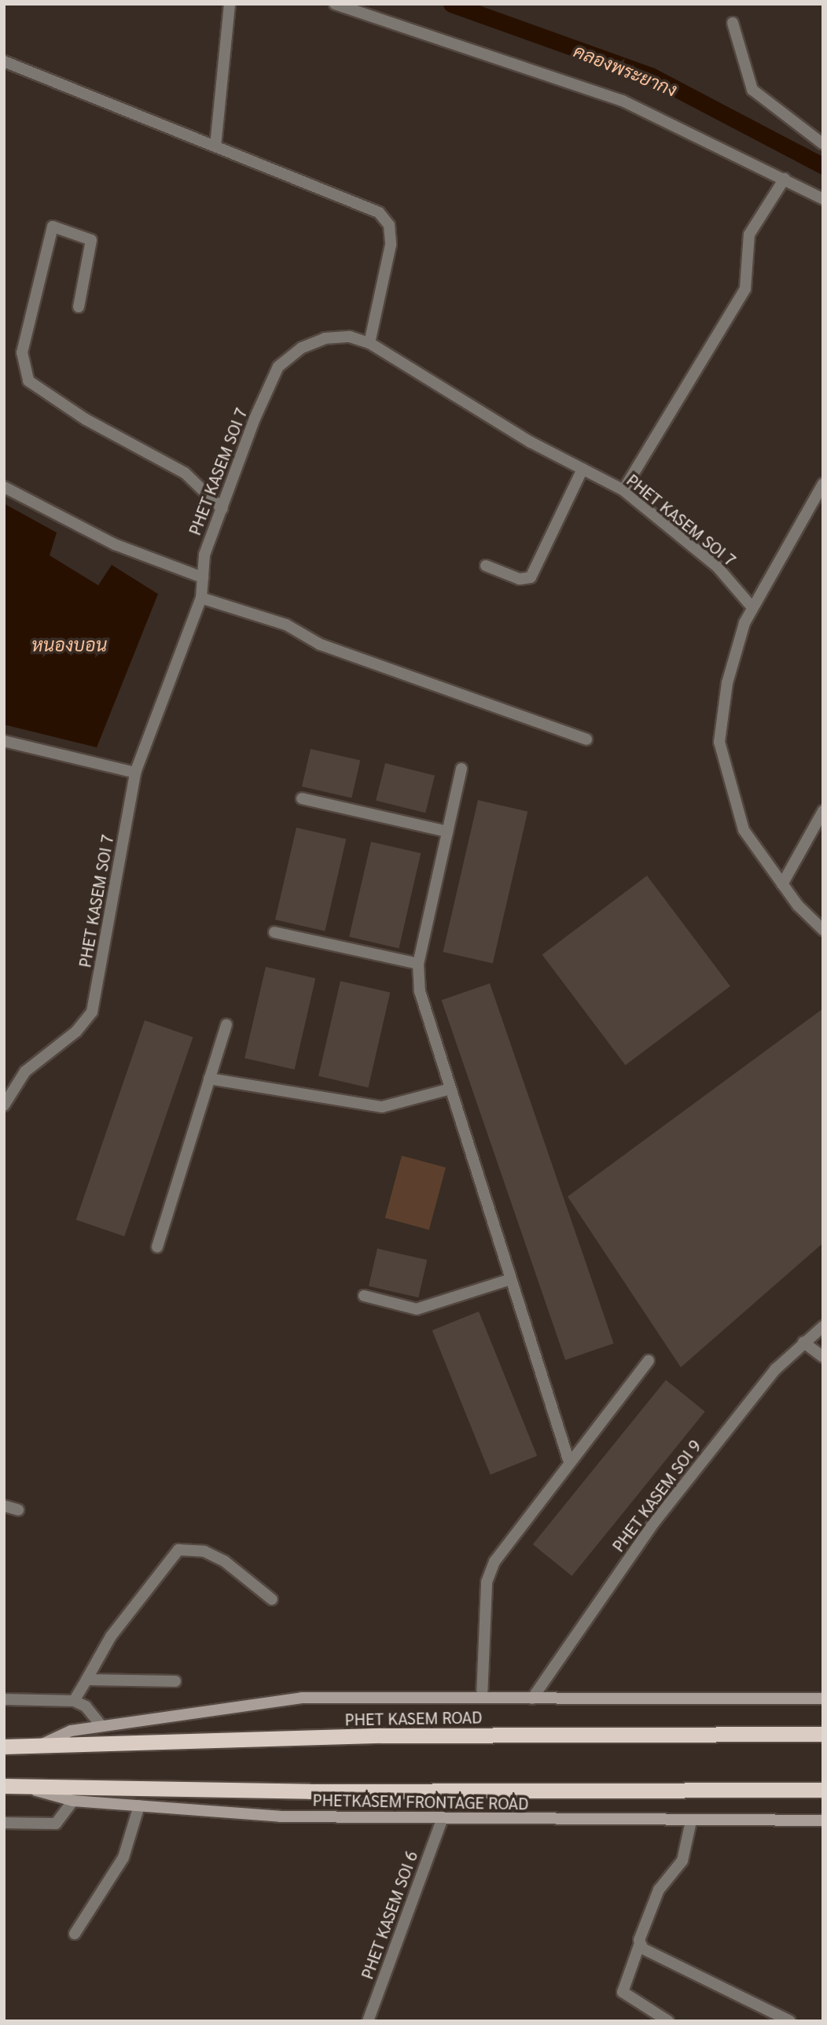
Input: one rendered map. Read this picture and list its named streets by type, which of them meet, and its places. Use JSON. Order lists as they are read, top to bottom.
{
  "streets": {
    "highway": ["PHET KASEM ROAD"],
    "main road": ["PHETKASEM FRONTAGE ROAD"],
    "street": ["PHET KASEM SOI 7", "PHET KASEM SOI 9", "PHET KASEM SOI 6"]
  },
  "crossings": [
    ["PHETKASEM FRONTAGE ROAD", "PHET KASEM SOI 6"]
  ],
  "water": ["คลองพระยากง", "หนองบอน"]
}
